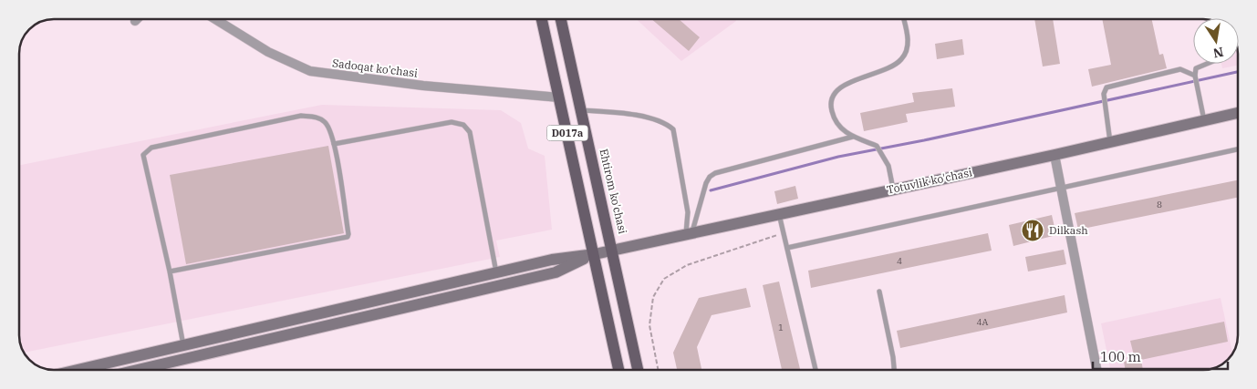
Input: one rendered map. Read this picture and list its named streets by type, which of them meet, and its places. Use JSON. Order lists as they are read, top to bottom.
{
  "streets": {
    "main road": ["D017a", "Totuvlik ko'chasi", "Ehtirom ko'chasi"],
    "street": ["Sadoqat ko'chasi"]
  },
  "crossings": [
    ["Sadoqat ko'chasi", "D017a"],
    ["D017a", "Totuvlik ko'chasi"],
    ["Totuvlik ko'chasi", "Ehtirom ko'chasi"]
  ],
  "places": {
    "restaurant": ["Dilkash"]
  },
  "house_numbers": [
    "8",
    "4",
    "4А",
    "1"
  ],
  "scale_bar": "100 m",
  "north": "bottom"
}
